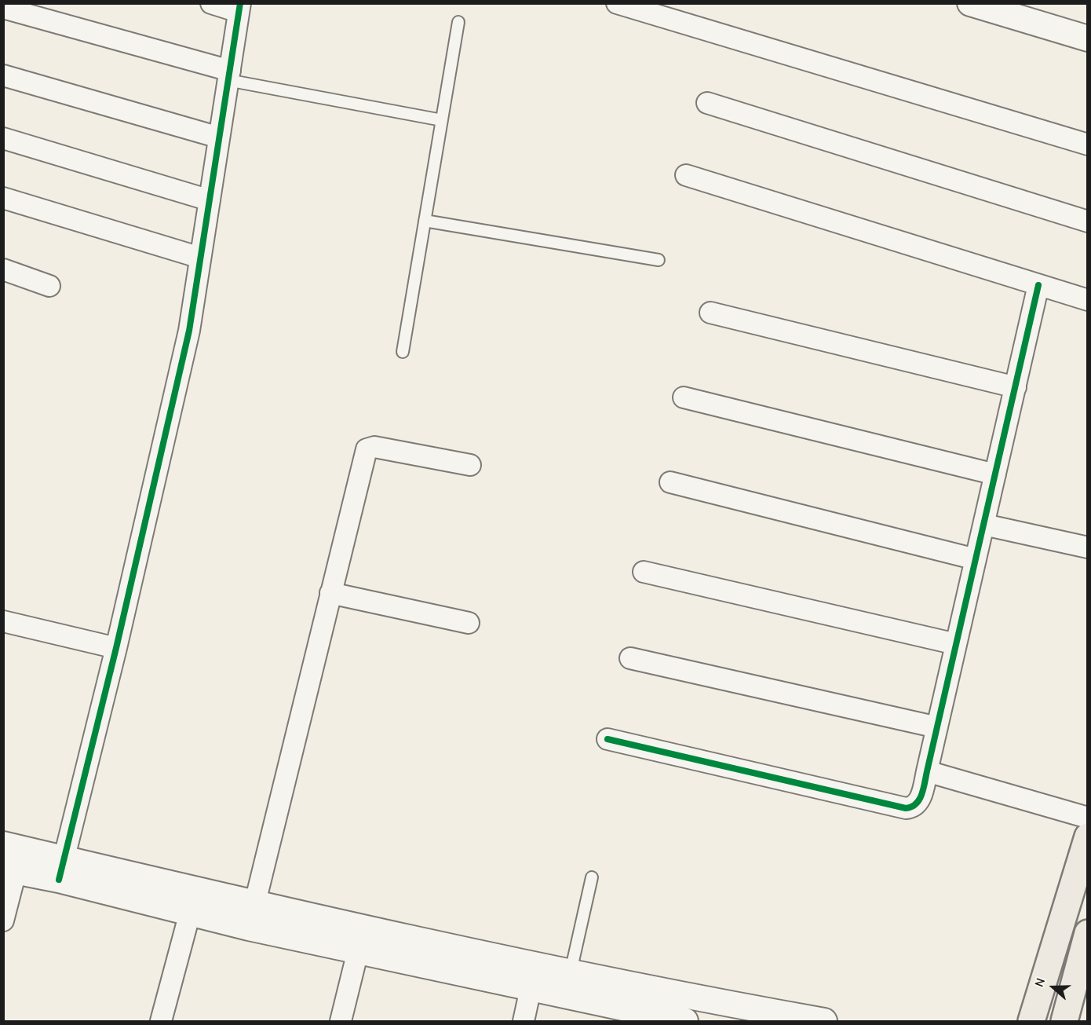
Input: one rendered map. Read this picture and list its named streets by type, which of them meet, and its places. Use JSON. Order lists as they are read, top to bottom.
{
  "north": "left"
}
